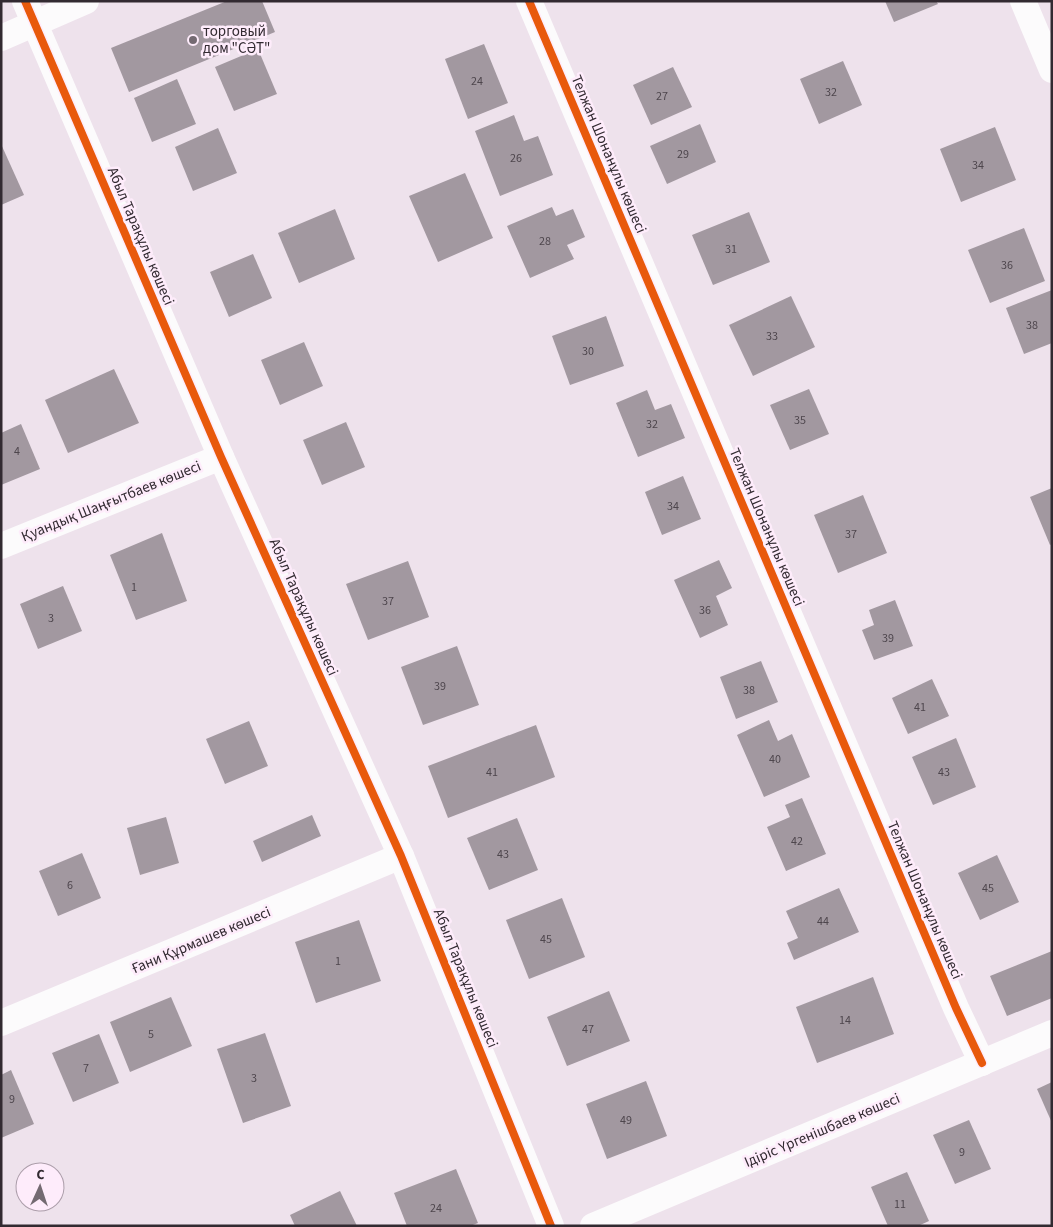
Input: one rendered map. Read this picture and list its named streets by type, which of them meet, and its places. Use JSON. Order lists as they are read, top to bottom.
{
  "streets": {
    "street": [
      "Телжан Шонанұлы көшесі",
      "Абыл Тарақұлы көшесі",
      "Қуандық Шаңғытбаев көшесі",
      "Ғани Құрмашев көшесі",
      "Ідіріс Үргенішбаев көшесі"
    ]
  },
  "crossings": [
    ["Телжан Шонанұлы көшесі", "Ідіріс Үргенішбаев көшесі"],
    ["Абыл Тарақұлы көшесі", "Қуандық Шаңғытбаев көшесі"],
    ["Абыл Тарақұлы көшесі", "Ғани Құрмашев көшесі"]
  ],
  "places": ["торговый дом \"СӘТ\""],
  "house_numbers": [
    "24",
    "32",
    "27",
    "29",
    "26",
    "34",
    "28",
    "31",
    "36",
    "38",
    "33",
    "30",
    "35",
    "32",
    "4",
    "34",
    "37",
    "1",
    "37",
    "36",
    "3",
    "39",
    "39",
    "38",
    "41",
    "40",
    "41",
    "43",
    "42",
    "43",
    "6",
    "45",
    "44",
    "45",
    "1",
    "14",
    "47",
    "5",
    "7",
    "3",
    "9",
    "49",
    "9",
    "11",
    "24"
  ],
  "north": "top"
}
